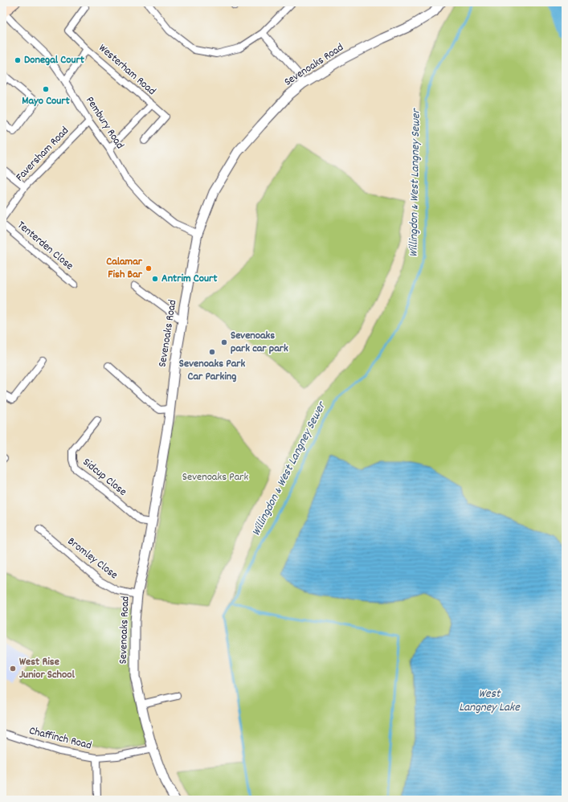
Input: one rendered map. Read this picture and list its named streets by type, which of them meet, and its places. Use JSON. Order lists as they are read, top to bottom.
{
  "streets": {
    "street": [
      "Sevenoaks Road",
      "Westerham Road",
      "Pembury Road",
      "Faversham Road",
      "Tenterden Close",
      "Sidcup Close",
      "Bromley Close",
      "Chaffinch Road"
    ]
  },
  "crossings": [
    ["Sevenoaks Road", "Pembury Road"],
    ["Sevenoaks Road", "Sidcup Close"],
    ["Sevenoaks Road", "Bromley Close"],
    ["Sevenoaks Road", "Chaffinch Road"],
    ["Westerham Road", "Pembury Road"],
    ["Pembury Road", "Faversham Road"]
  ],
  "water": ["Willingdon & West Langney Sewer", "West Langney Lake"],
  "parks": ["Sevenoaks Park"],
  "places": [
    "Donegal Court",
    "Mayo Court",
    "Calamar Fish Bar",
    "Antrim Court",
    "Sevenoaks park car park",
    "Sevenoaks Park Car Parking",
    "West Rise Junior School"
  ]
}
